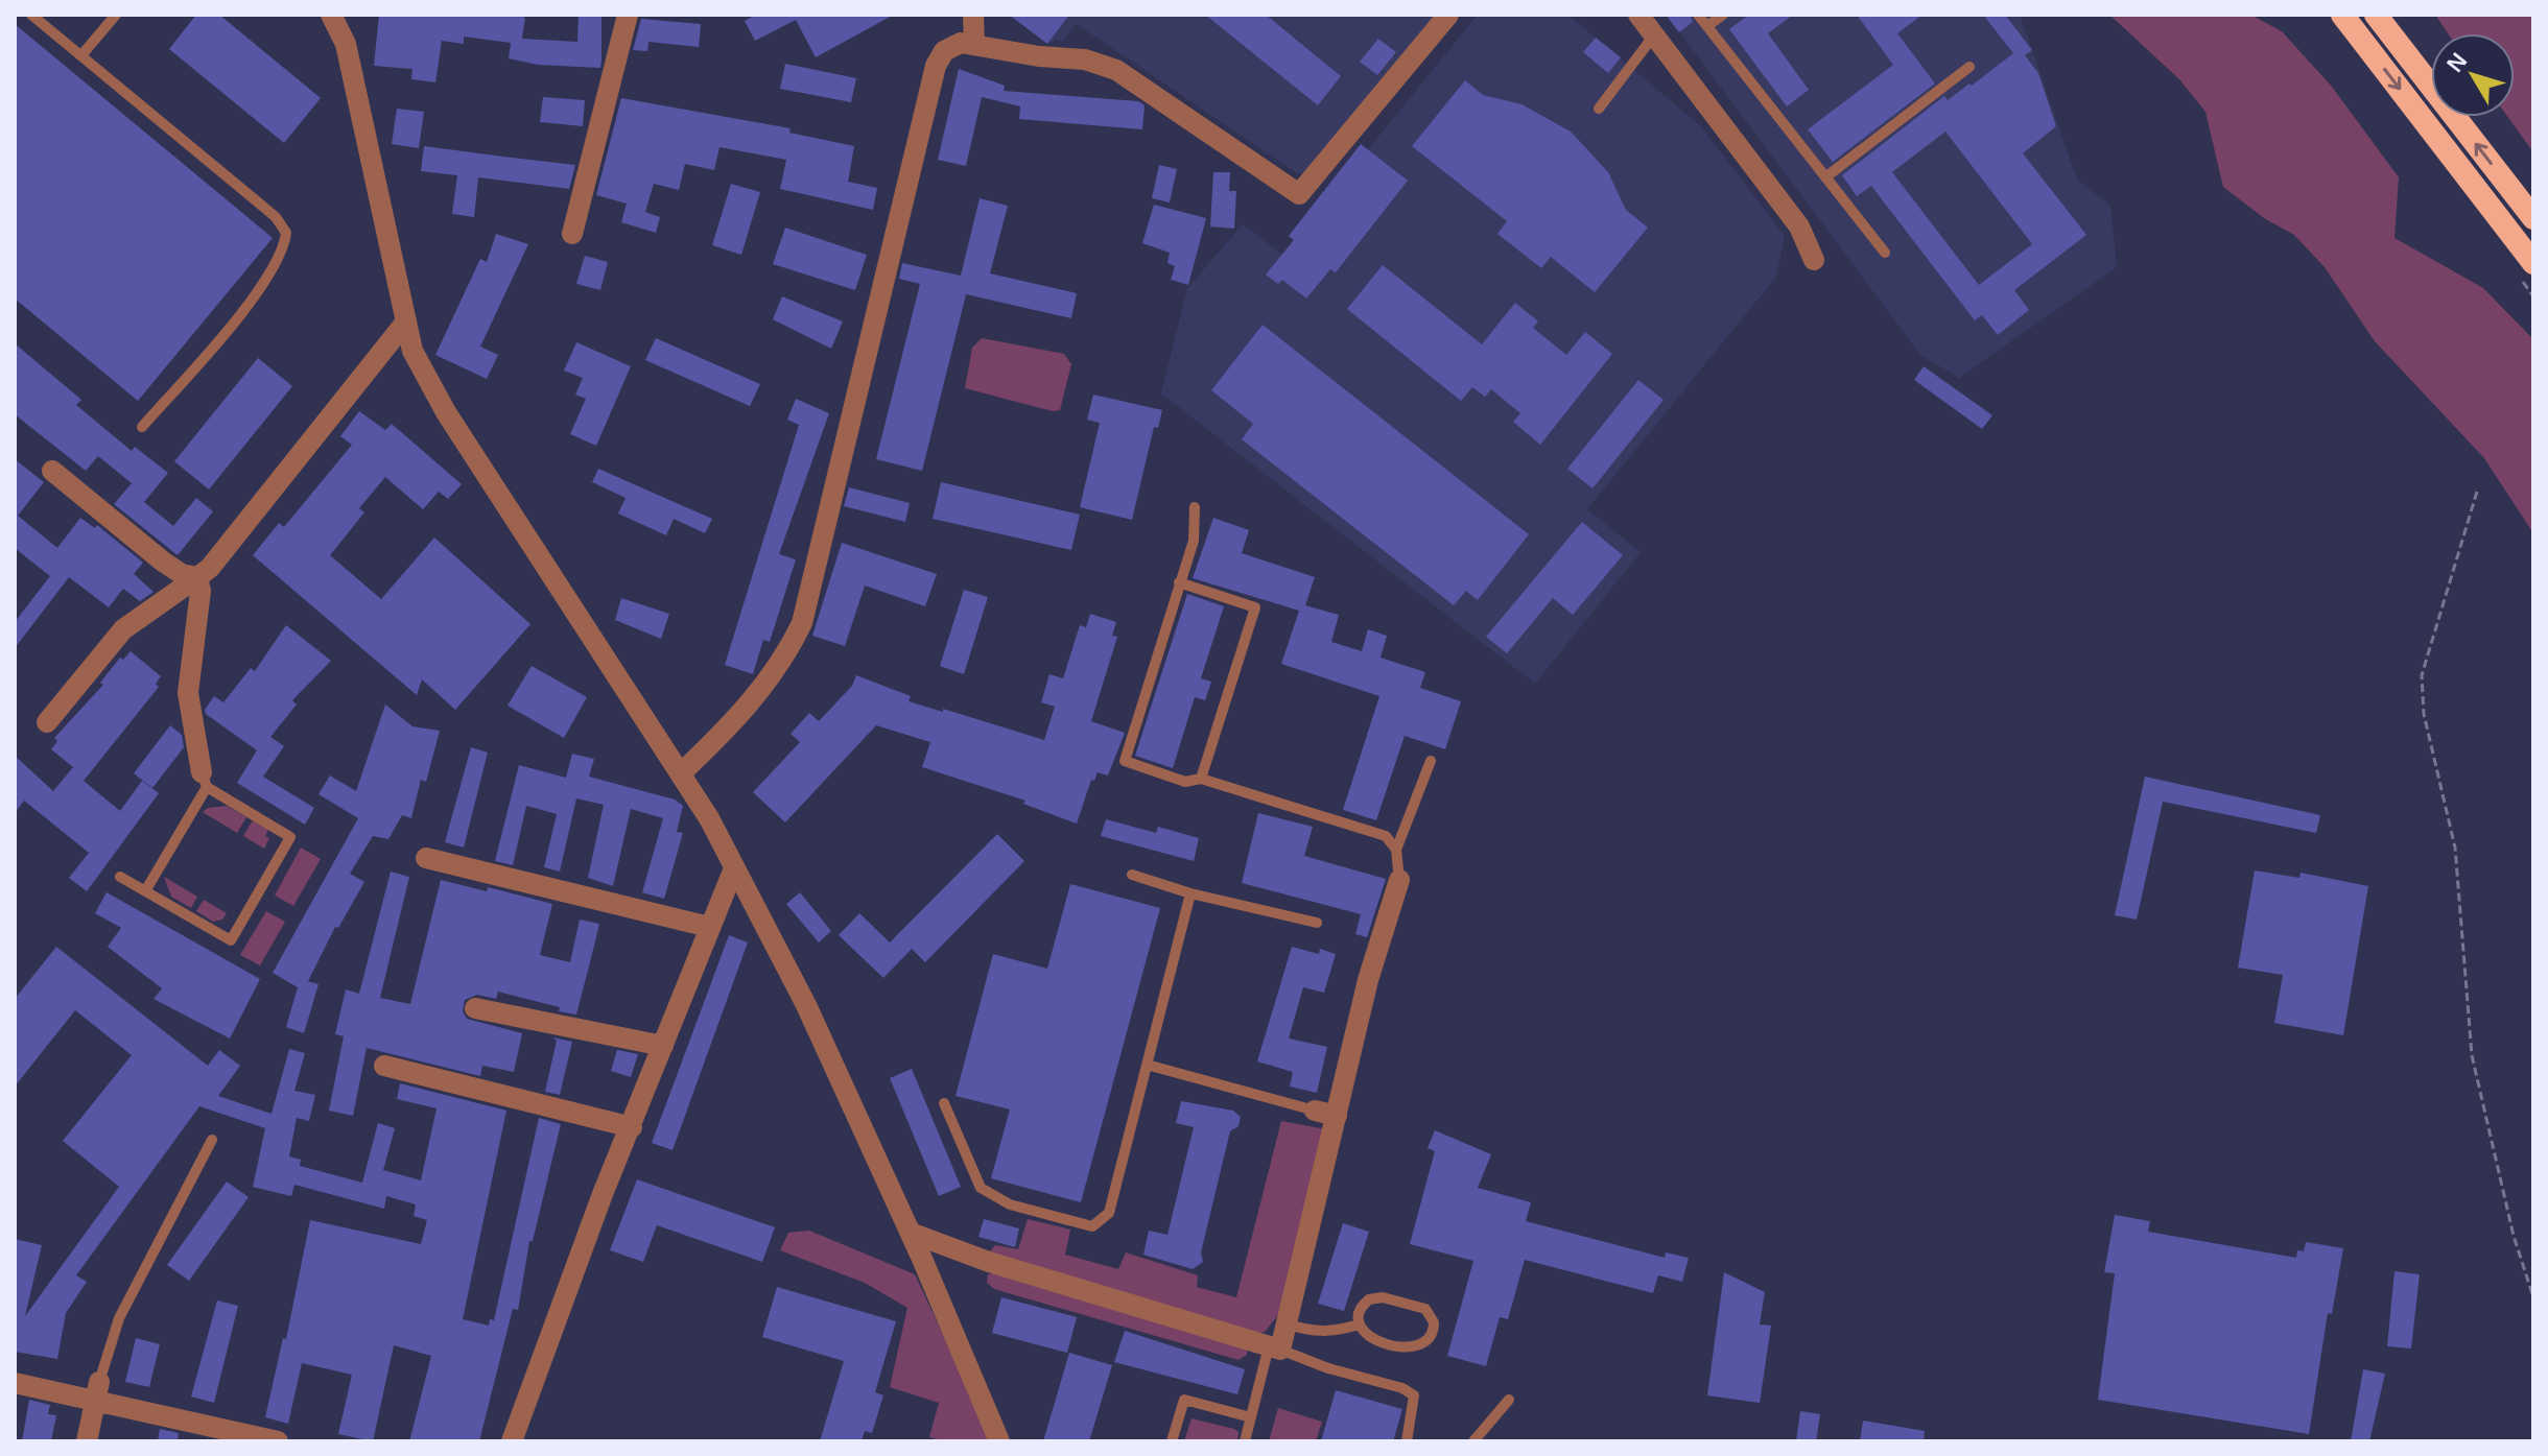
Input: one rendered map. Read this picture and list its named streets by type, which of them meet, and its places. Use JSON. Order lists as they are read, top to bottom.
{
  "north": "top left"
}
